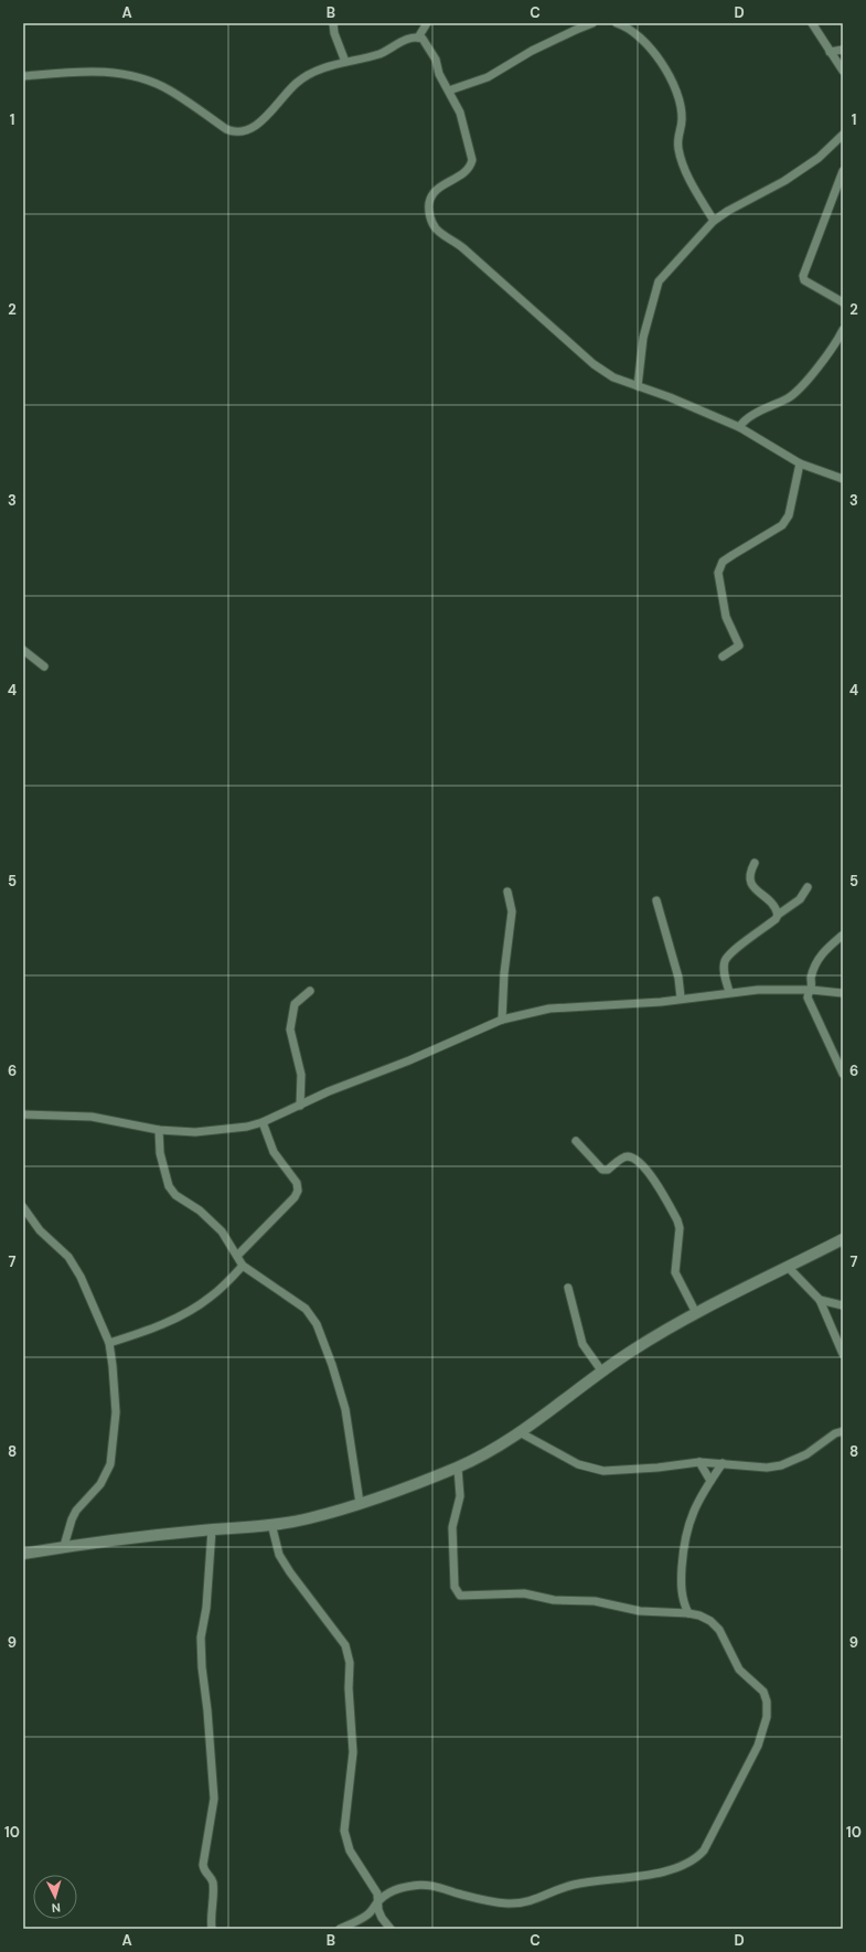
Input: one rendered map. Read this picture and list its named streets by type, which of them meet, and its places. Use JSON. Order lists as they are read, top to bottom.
{
  "north": "bottom",
  "grid": {
    "columns": [
      "A",
      "B",
      "C",
      "D"
    ],
    "rows": [
      "1",
      "2",
      "3",
      "4",
      "5",
      "6",
      "7",
      "8",
      "9",
      "10"
    ]
  }
}
